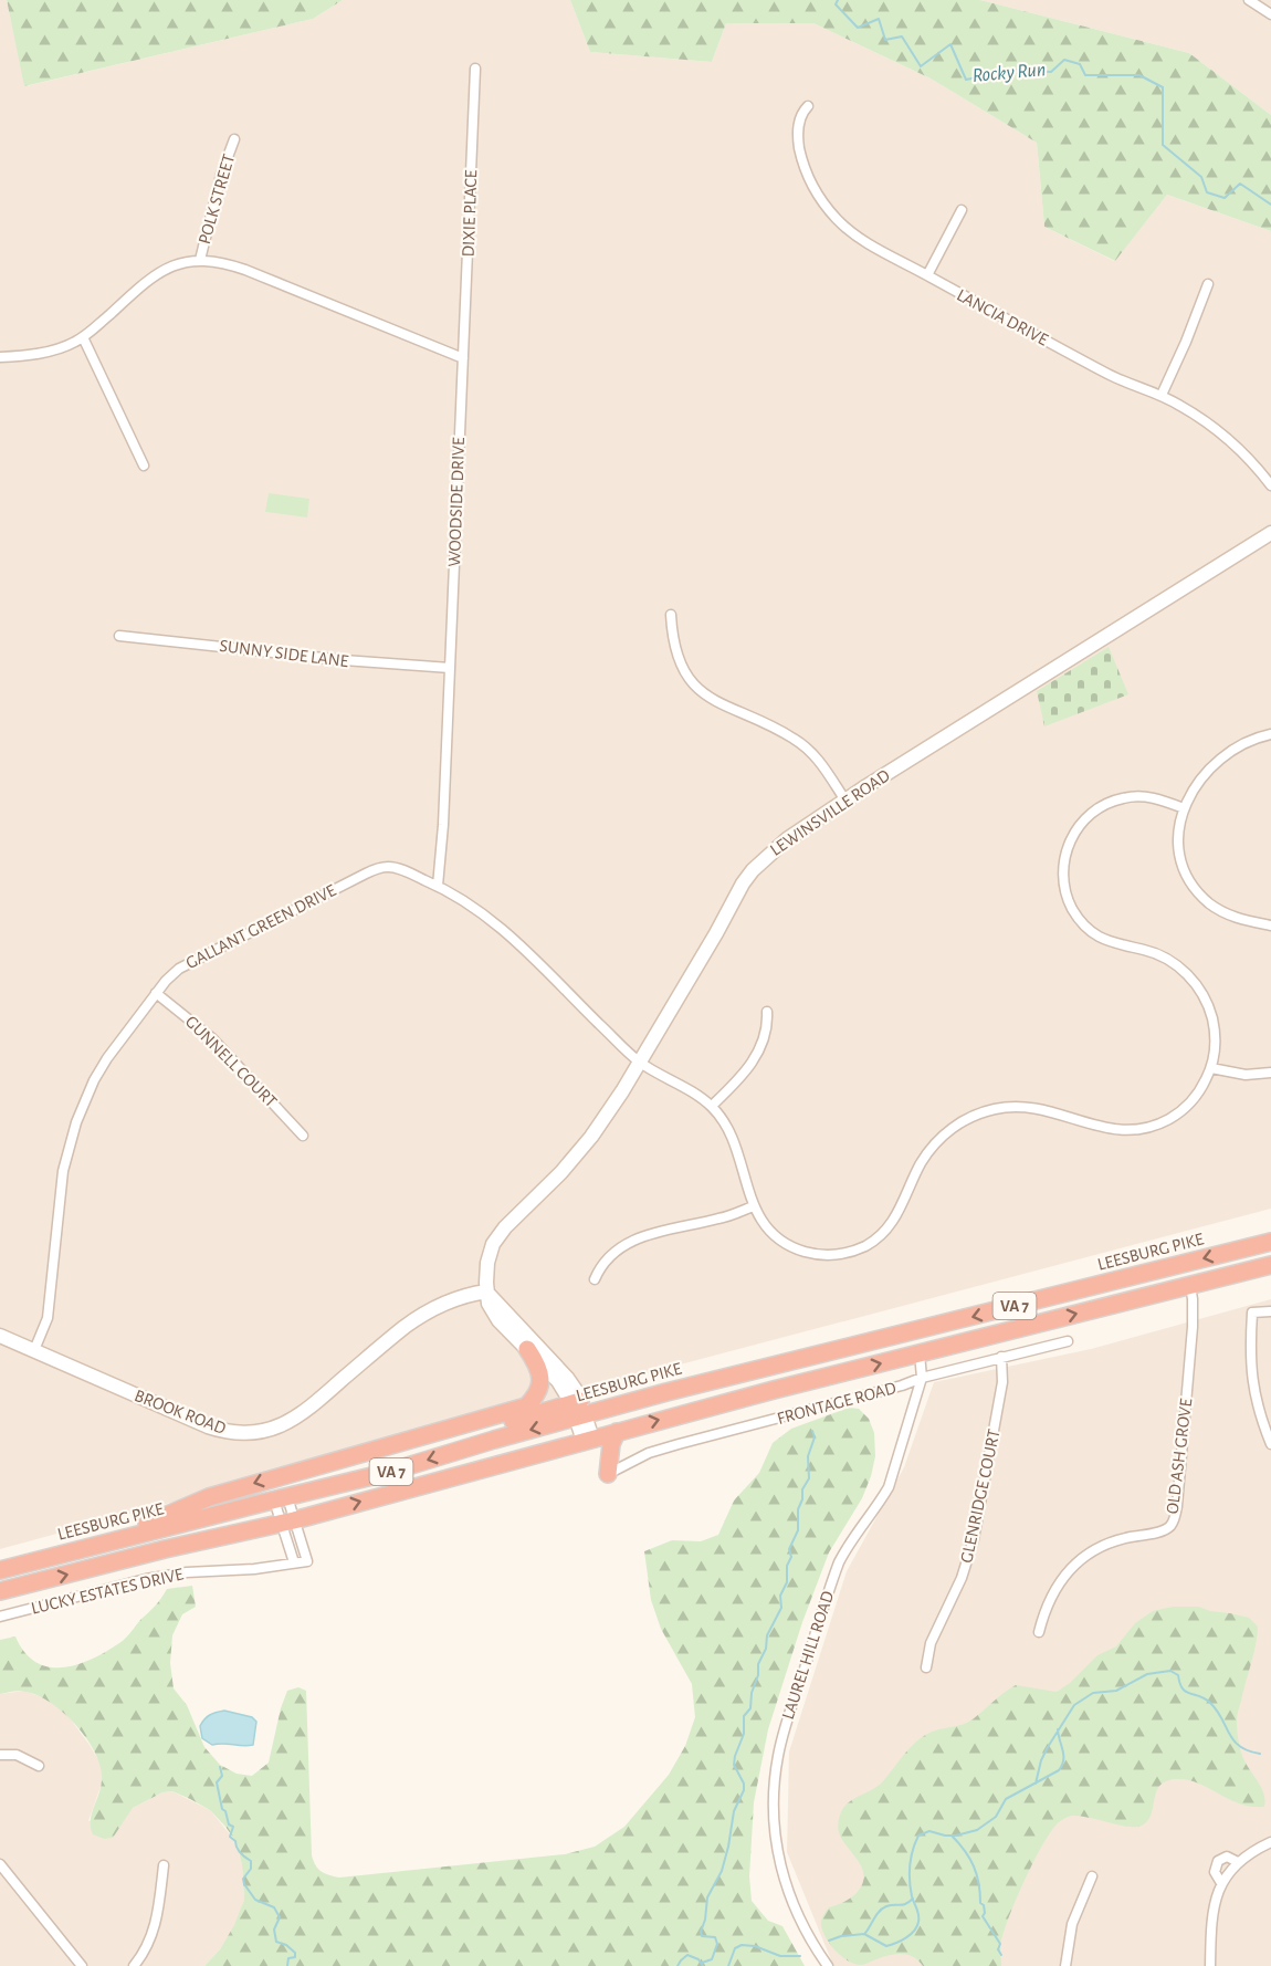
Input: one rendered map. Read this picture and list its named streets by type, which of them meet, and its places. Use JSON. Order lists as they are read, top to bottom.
{
  "streets": {
    "highway": ["LEESBURG PIKE", "VA 7"],
    "main road": ["LEWINSVILLE ROAD", "BROOK ROAD"],
    "street": [
      "POLK STREET",
      "DIXIE PLACE",
      "LANCIA DRIVE",
      "WOODSIDE DRIVE",
      "SUNNY SIDE LANE",
      "GALLANT GREEN DRIVE",
      "GUNNELL COURT",
      "FRONTAGE ROAD",
      "OLD ASH GROVE",
      "GLENRIDGE COURT",
      "LUCKY ESTATES DRIVE",
      "LAUREL HILL ROAD"
    ]
  },
  "crossings": [
    ["DIXIE PLACE", "WOODSIDE DRIVE"],
    ["WOODSIDE DRIVE", "SUNNY SIDE LANE"],
    ["WOODSIDE DRIVE", "GALLANT GREEN DRIVE"],
    ["LEWINSVILLE ROAD", "LEESBURG PIKE"],
    ["LEWINSVILLE ROAD", "VA 7"],
    ["LEWINSVILLE ROAD", "BROOK ROAD"],
    ["GALLANT GREEN DRIVE", "GUNNELL COURT"],
    ["GALLANT GREEN DRIVE", "BROOK ROAD"],
    ["LEESBURG PIKE", "LUCKY ESTATES DRIVE"],
    ["VA 7", "OLD ASH GROVE"],
    ["VA 7", "LUCKY ESTATES DRIVE"],
    ["VA 7", "LAUREL HILL ROAD"],
    ["FRONTAGE ROAD", "GLENRIDGE COURT"],
    ["FRONTAGE ROAD", "LAUREL HILL ROAD"]
  ],
  "water": ["Rocky Run"]
}
